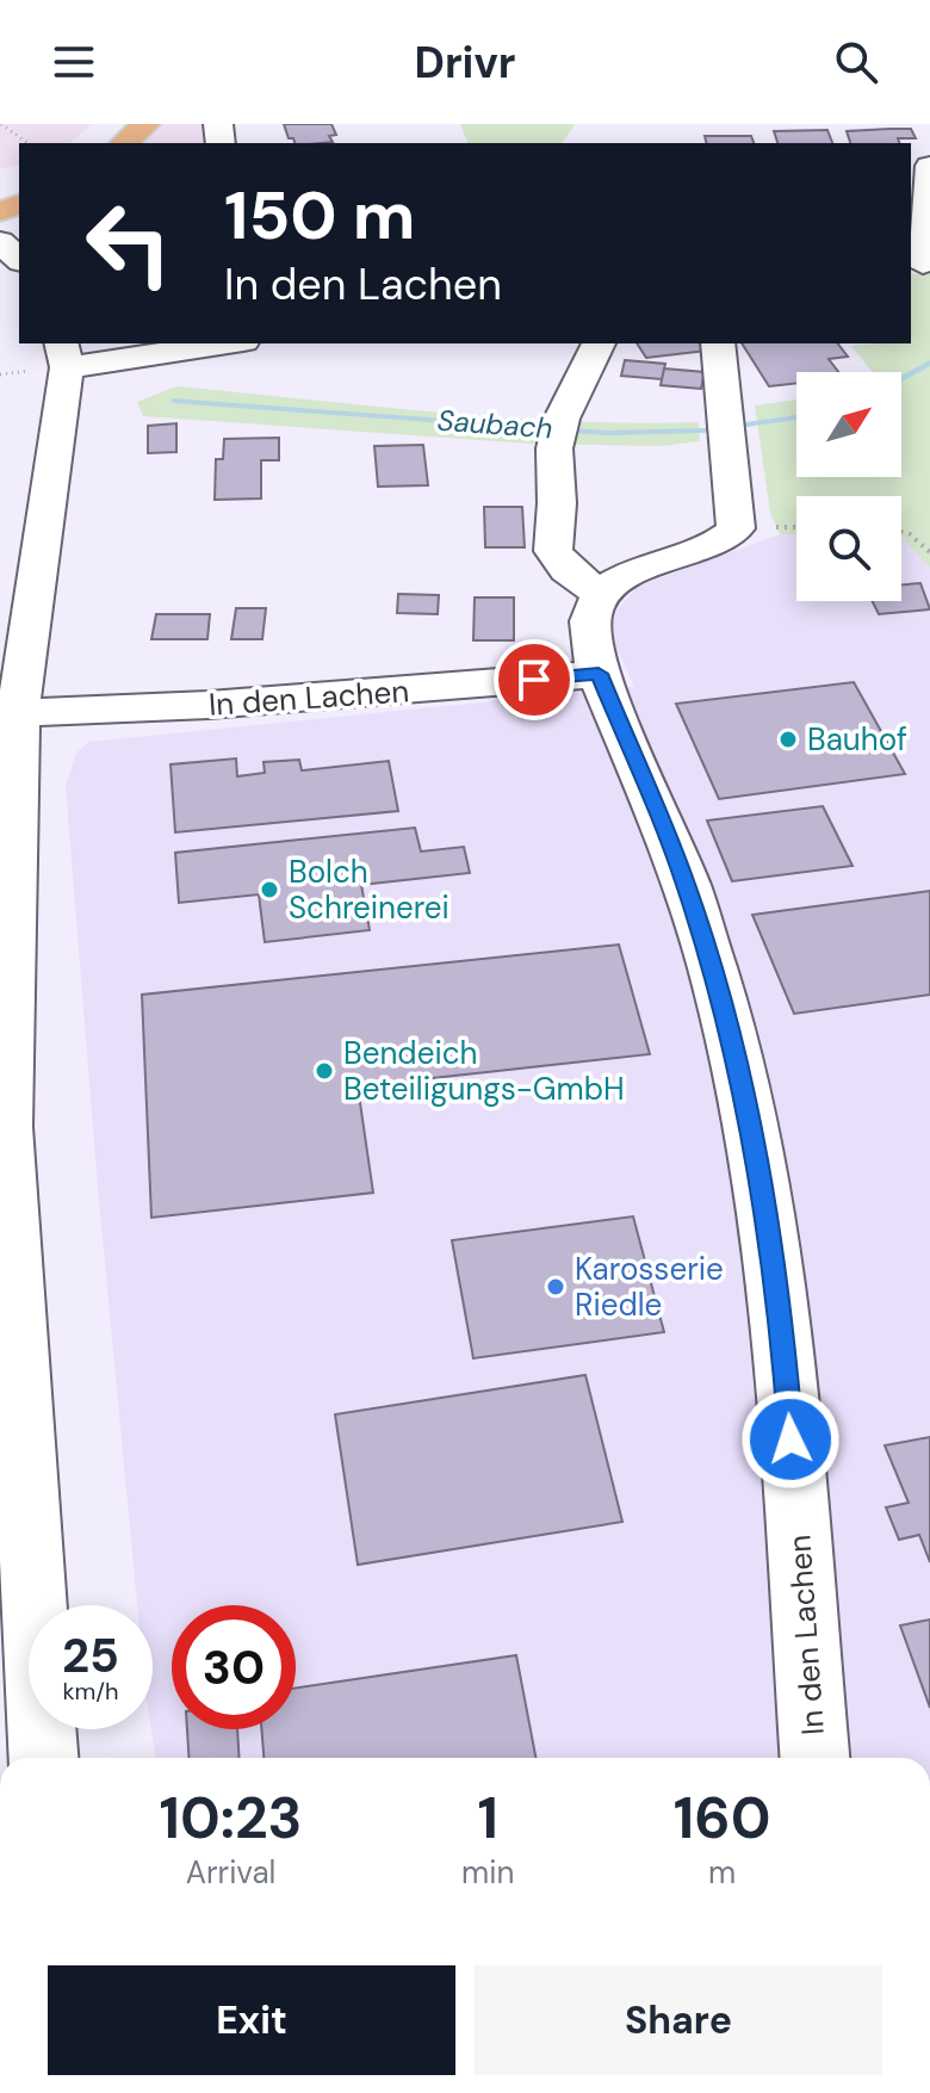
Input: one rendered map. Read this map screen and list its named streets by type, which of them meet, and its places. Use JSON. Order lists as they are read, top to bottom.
{
  "streets": {
    "street": ["In den Lachen"]
  },
  "water": ["Saubach"],
  "places": [
    "Bauhof",
    "Bolch Schreinerei",
    "Bendeich Beteiligungs-GmbH",
    "Karosserie Riedle"
  ],
  "north": "top right",
  "page": {
    "header": "Drivr",
    "turn": ["150 m", "In den Lachen"],
    "speed": "25 km/h",
    "limit": "30",
    "eta": [
      "10:23",
      "Arrival",
      "1",
      "min",
      "160",
      "m"
    ],
    "buttons": ["Exit", "Share"]
  }
}
